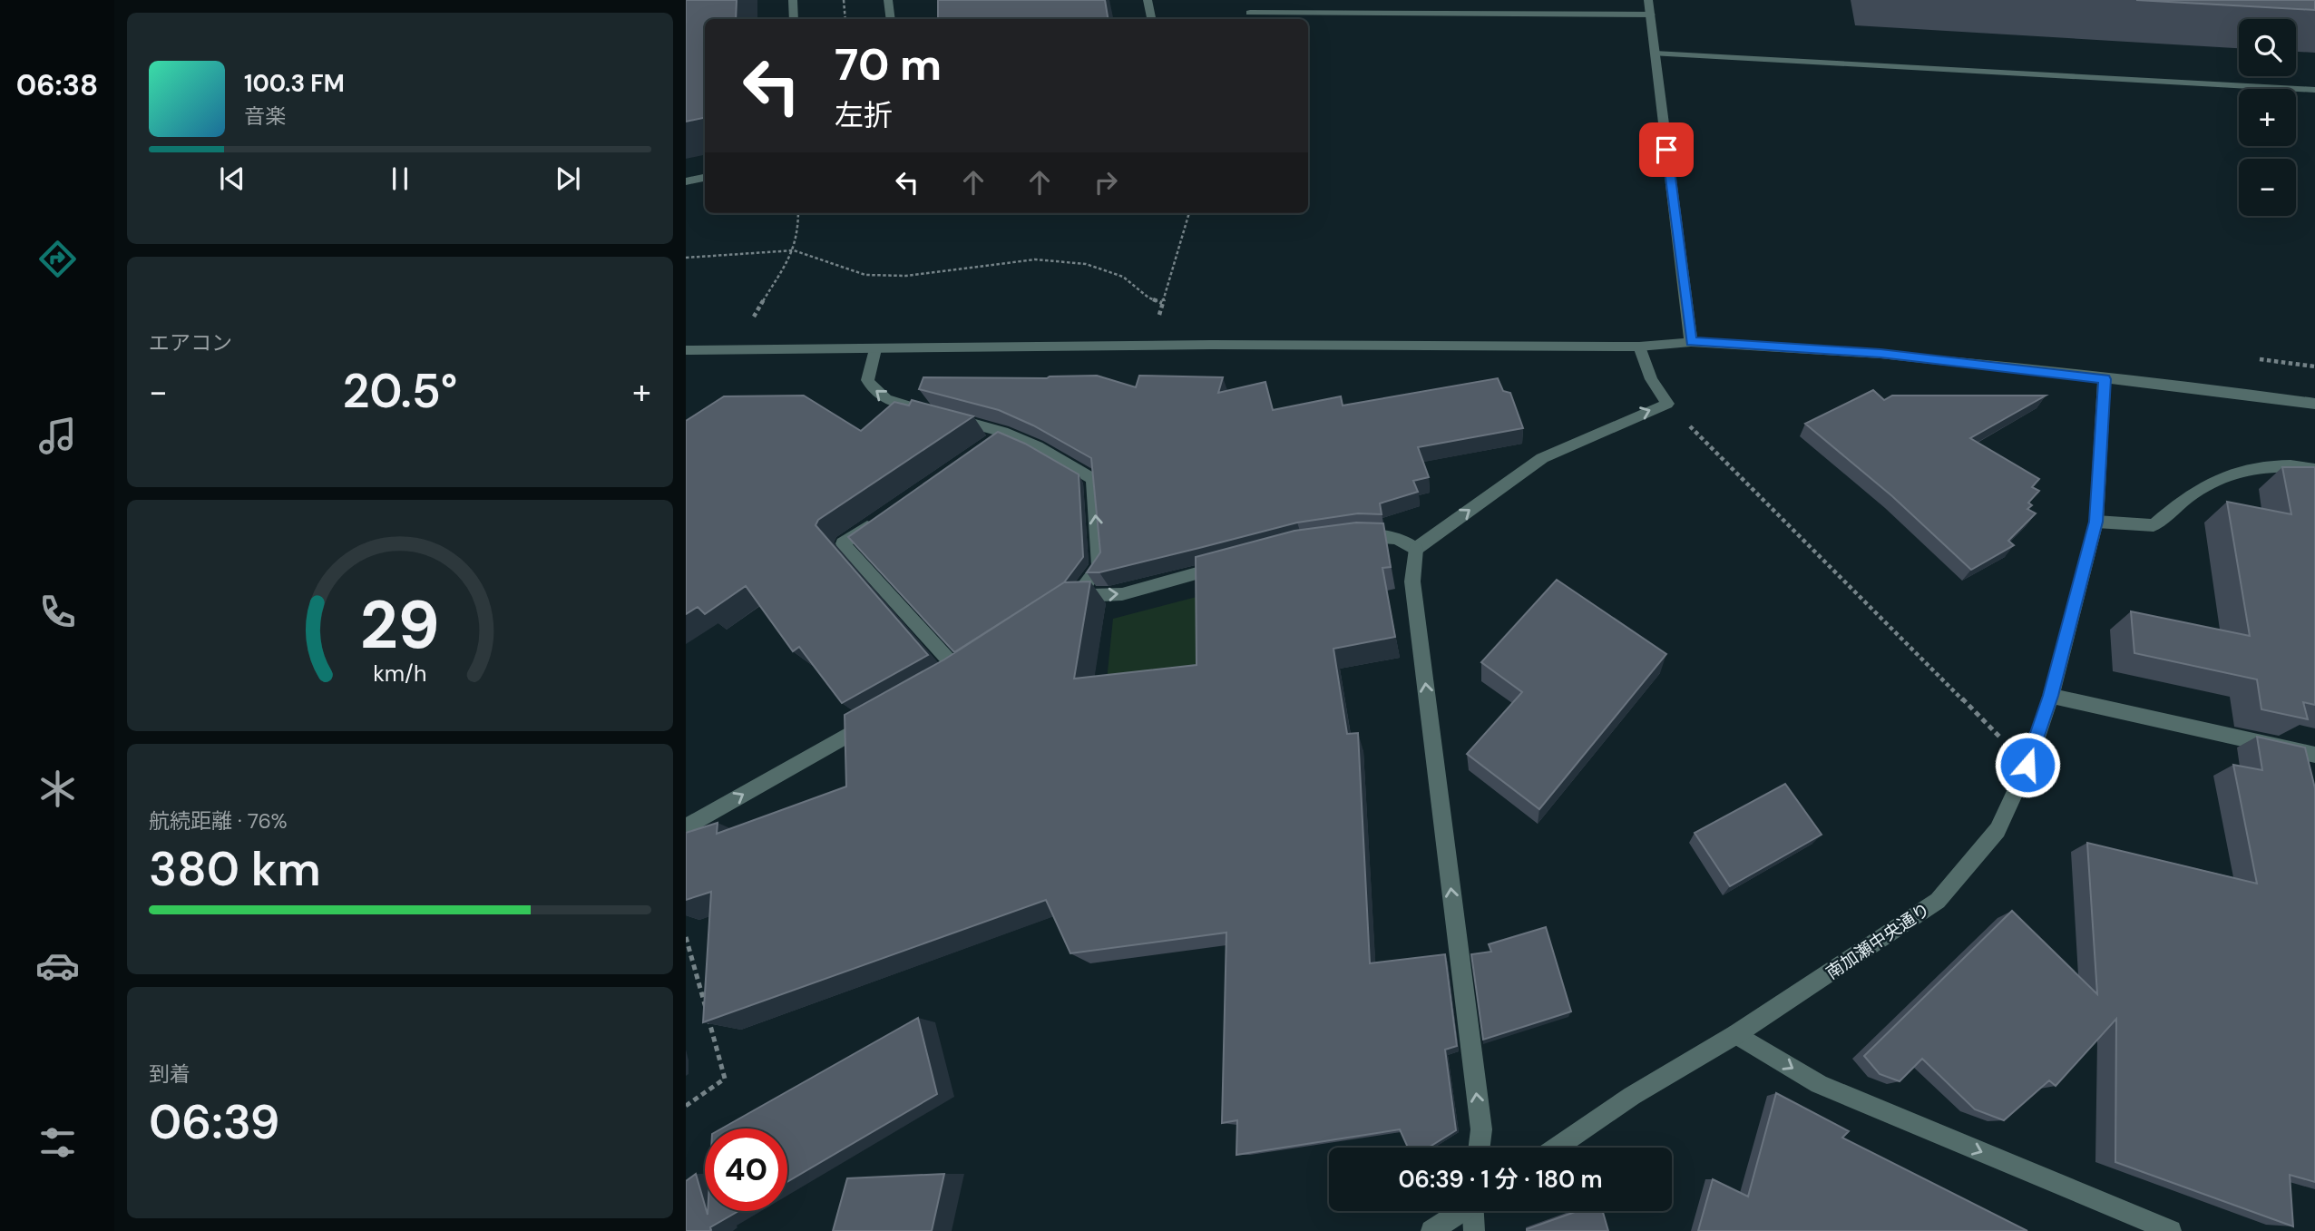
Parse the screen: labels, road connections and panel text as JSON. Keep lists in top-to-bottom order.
{
  "streets": {
    "street": ["南加瀬中央通り"]
  },
  "page": {
    "tabs": "06:38",
    "map_buttons": ["+", "−"],
    "turn": ["70 m", "左折"],
    "song": ["100.3 FM", "音楽"],
    "tile": [
      "エアコン",
      ["航続距離 · 76%", "380 km"],
      ["到着", "06:39"]
    ],
    "heat": ["−", "20.5°", "+"],
    "limit": "40",
    "trip": "06:39 · 1 分 · 180 m",
    "gauge": ["29", "km/h"]
  }
}
